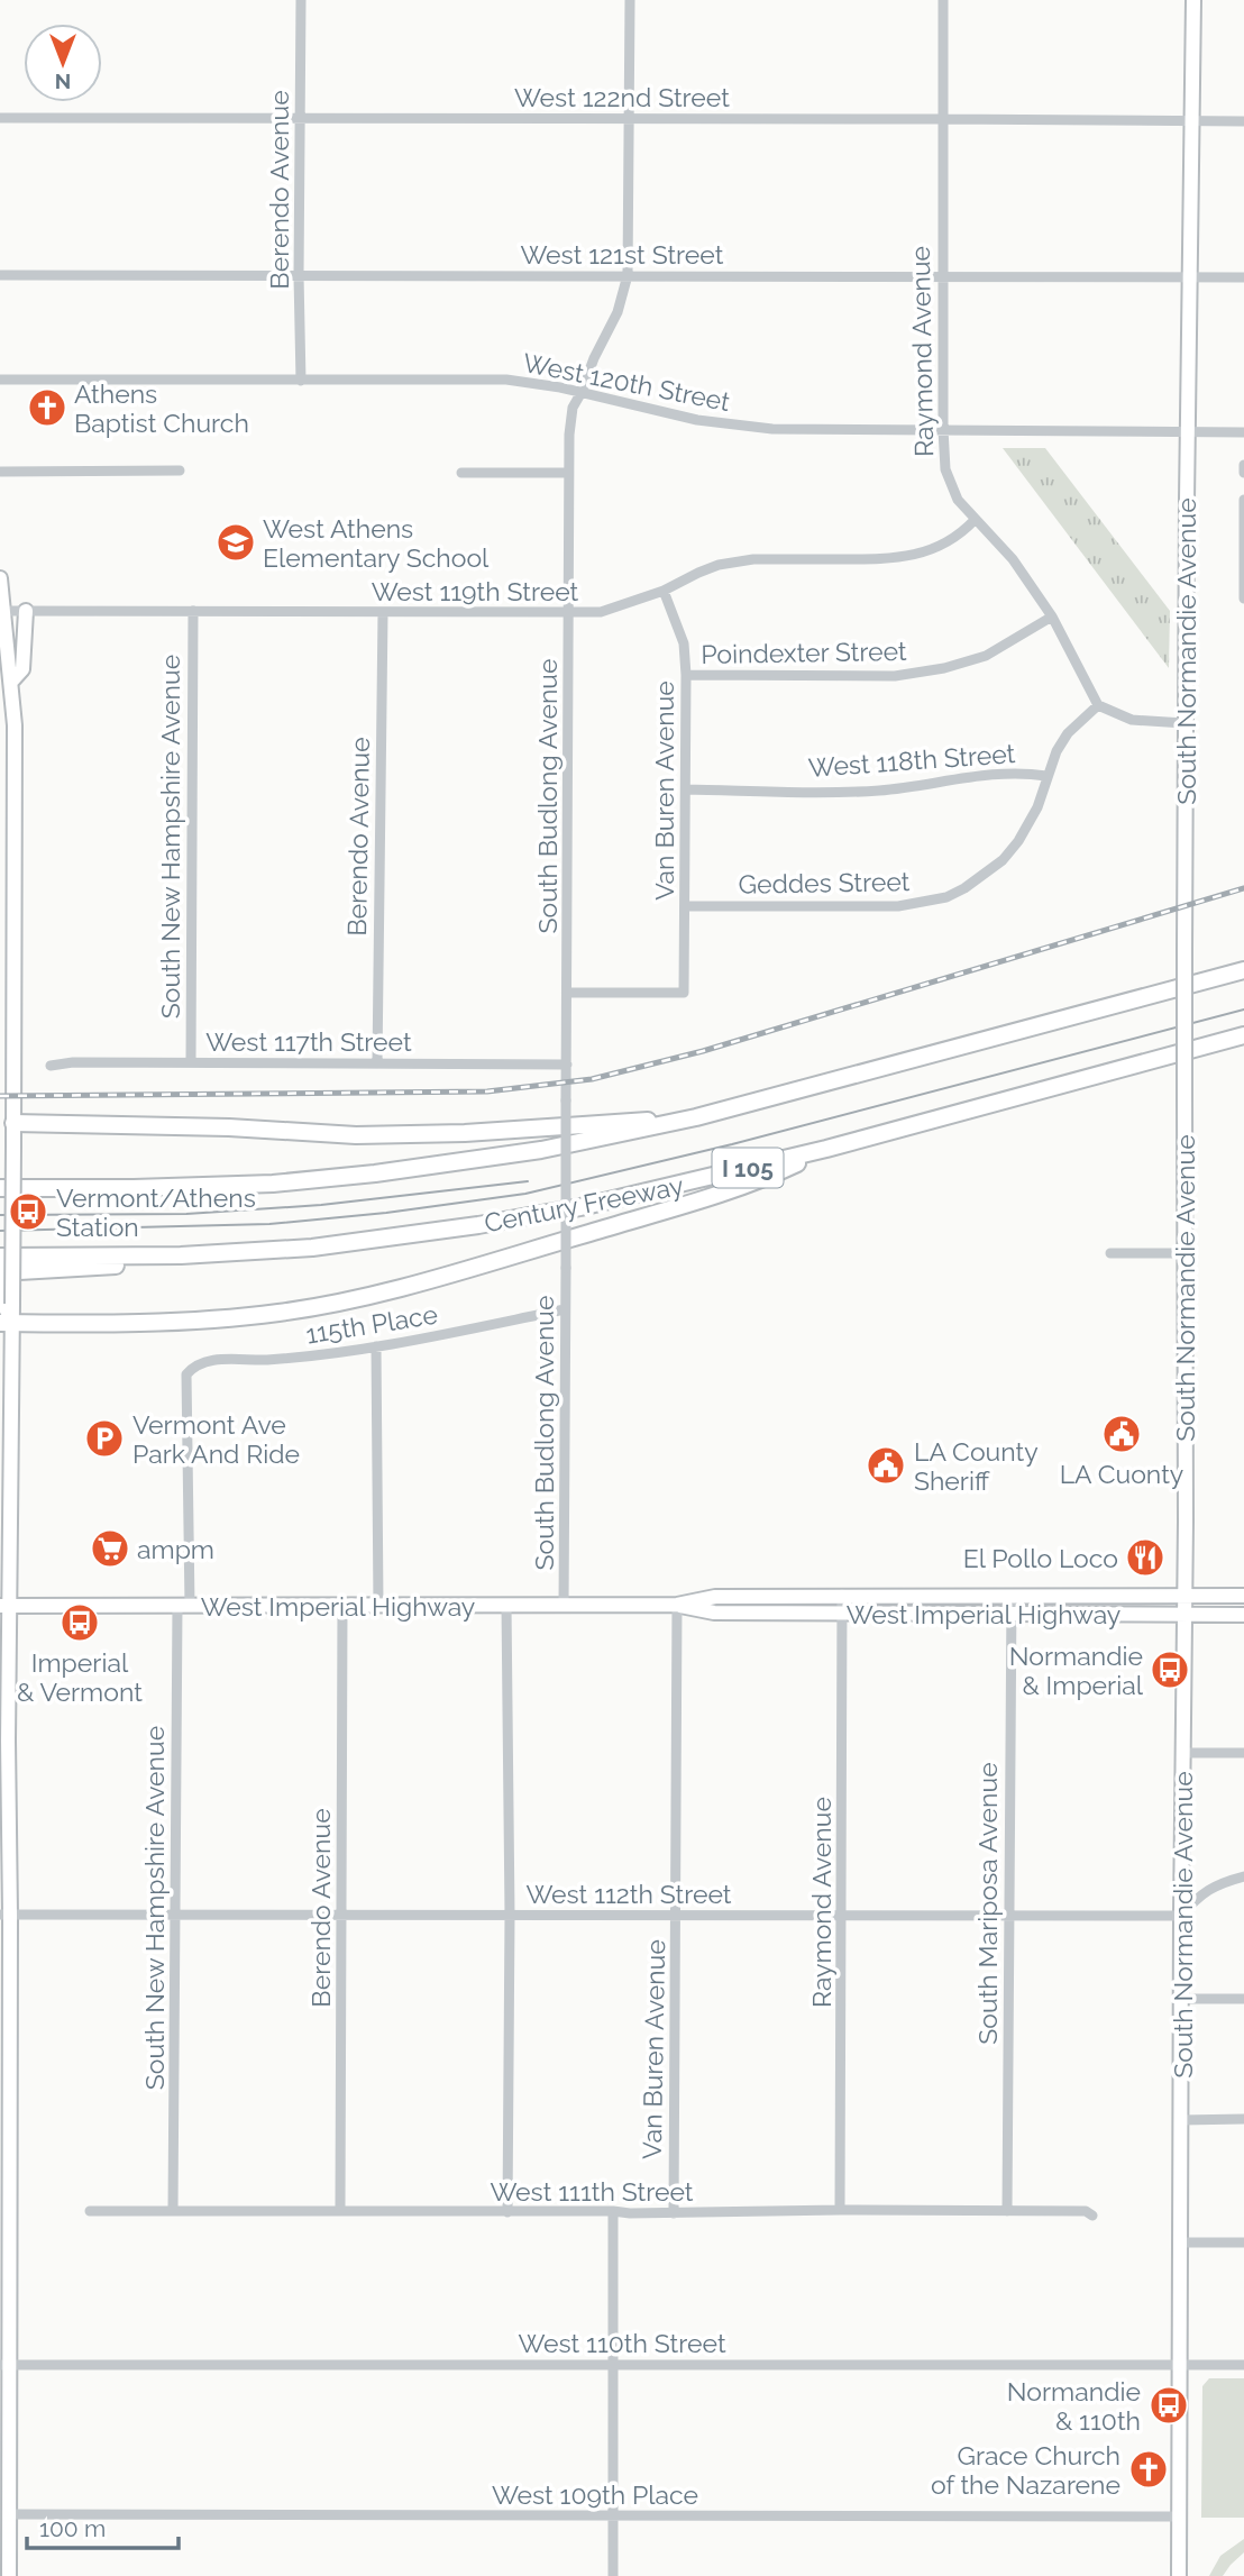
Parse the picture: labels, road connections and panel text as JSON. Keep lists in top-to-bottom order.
{
  "streets": {
    "highway": ["I 105", "Century Freeway"],
    "main road": ["South Normandie Avenue", "West Imperial Highway"],
    "street": [
      "West 122nd Street",
      "Berendo Avenue",
      "West 121st Street",
      "Raymond Avenue",
      "West 120th Street",
      "West 119th Street",
      "Poindexter Street",
      "West 118th Street",
      "Van Buren Avenue",
      "South Budlong Avenue",
      "South New Hampshire Avenue",
      "Geddes Street",
      "West 117th Street",
      "115th Place",
      "West 112th Street",
      "South Mariposa Avenue",
      "West 111th Street",
      "West 110th Street",
      "West 109th Place"
    ]
  },
  "crossings": [
    ["West 122nd Street", "Berendo Avenue"],
    ["West 122nd Street", "Raymond Avenue"],
    ["West 122nd Street", "South Normandie Avenue"],
    ["West 122nd Street", "South Budlong Avenue"],
    ["Berendo Avenue", "West 121st Street"],
    ["Berendo Avenue", "West 120th Street"],
    ["Berendo Avenue", "West 119th Street"],
    ["Berendo Avenue", "West 117th Street"],
    ["Berendo Avenue", "West Imperial Highway"],
    ["Berendo Avenue", "West 112th Street"],
    ["Berendo Avenue", "West 111th Street"],
    ["West 121st Street", "Raymond Avenue"],
    ["West 121st Street", "South Normandie Avenue"],
    ["West 121st Street", "South Budlong Avenue"],
    ["Raymond Avenue", "West 120th Street"],
    ["Raymond Avenue", "West 119th Street"],
    ["Raymond Avenue", "Poindexter Street"],
    ["Raymond Avenue", "Geddes Street"],
    ["Raymond Avenue", "West Imperial Highway"],
    ["Raymond Avenue", "West 112th Street"],
    ["Raymond Avenue", "West 111th Street"],
    ["West 120th Street", "South Normandie Avenue"],
    ["West 120th Street", "South Budlong Avenue"],
    ["West 119th Street", "Van Buren Avenue"],
    ["West 119th Street", "South Budlong Avenue"],
    ["West 119th Street", "South New Hampshire Avenue"],
    ["South Normandie Avenue", "West Imperial Highway"],
    ["South Normandie Avenue", "West 112th Street"],
    ["South Normandie Avenue", "West 110th Street"],
    ["South Normandie Avenue", "West 109th Place"],
    ["Poindexter Street", "Van Buren Avenue"],
    ["West 118th Street", "Van Buren Avenue"],
    ["West 118th Street", "Geddes Street"],
    ["Van Buren Avenue", "South Budlong Avenue"],
    ["Van Buren Avenue", "Geddes Street"],
    ["Van Buren Avenue", "West Imperial Highway"],
    ["Van Buren Avenue", "West 112th Street"],
    ["Van Buren Avenue", "West 111th Street"],
    ["South Budlong Avenue", "West 117th Street"],
    ["South Budlong Avenue", "115th Place"],
    ["South Budlong Avenue", "West Imperial Highway"],
    ["South New Hampshire Avenue", "West 117th Street"],
    ["South New Hampshire Avenue", "115th Place"],
    ["South New Hampshire Avenue", "West Imperial Highway"],
    ["South New Hampshire Avenue", "West 112th Street"],
    ["South New Hampshire Avenue", "West 111th Street"],
    ["West Imperial Highway", "South Mariposa Avenue"],
    ["West 112th Street", "South Mariposa Avenue"],
    ["South Mariposa Avenue", "West 111th Street"]
  ],
  "places": {
    "church": ["Athens Baptist Church", "Grace Church of the Nazarene"],
    "school or university": ["West Athens Elementary School"],
    "bus stop": [
      "Vermont/Athens Station",
      "Imperial & Vermont",
      "Normandie & Imperial",
      "Normandie & 110th"
    ],
    "public building": ["LA Cuonty", "LA County Sheriff"],
    "parking": ["Vermont Ave Park And Ride"],
    "supermarket": ["ampm"],
    "restaurant": ["El Pollo Loco"]
  },
  "scale_bar": "100 m",
  "north": "bottom"
}
